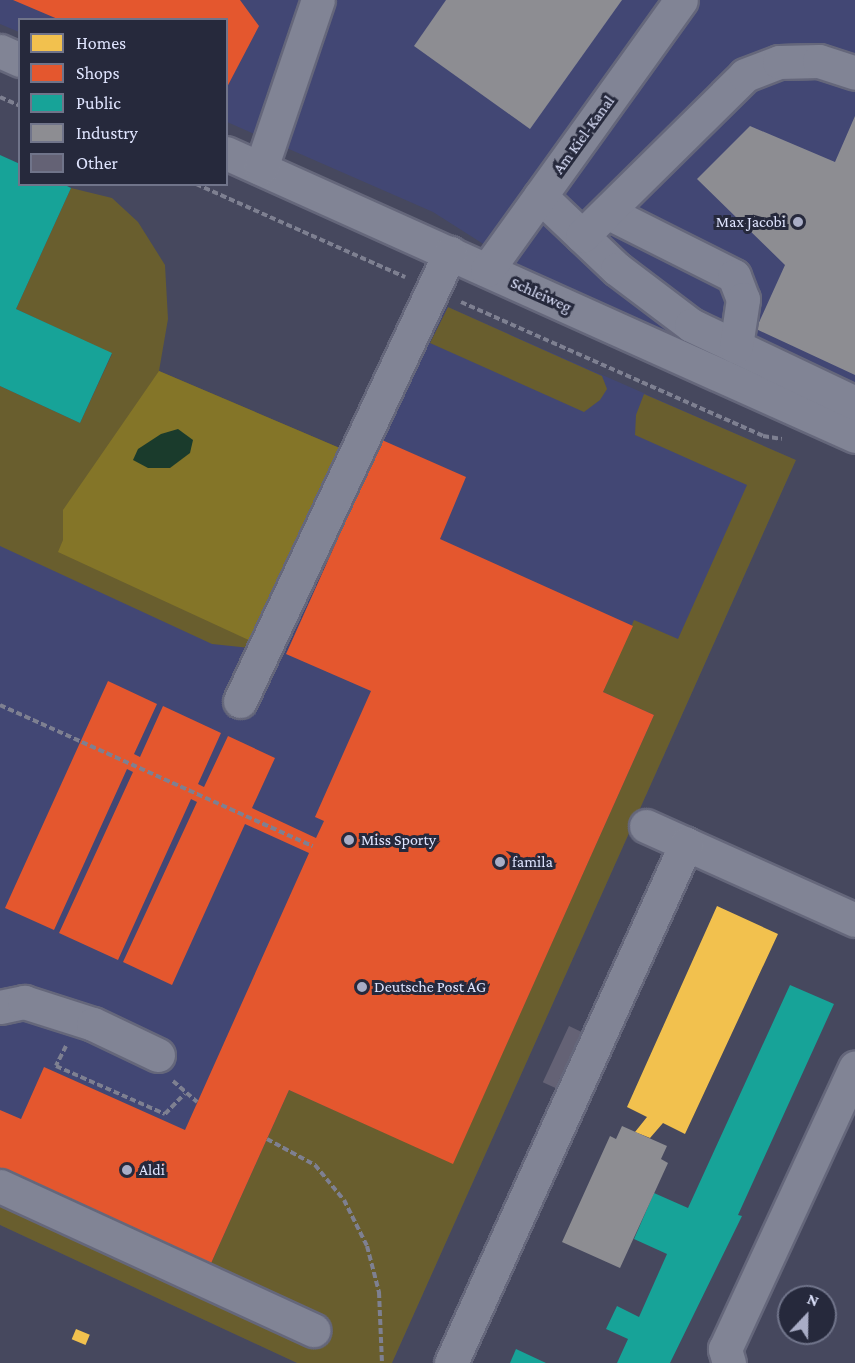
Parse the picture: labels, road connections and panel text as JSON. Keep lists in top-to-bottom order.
{
  "streets": {
    "street": ["Am Kiel-Kanal", "Schleiweg"]
  },
  "crossings": [
    ["Am Kiel-Kanal", "Schleiweg"]
  ],
  "places": [
    "Max Jacobi",
    "Miss Sporty",
    "famila",
    "Deutsche Post AG",
    "Aldi"
  ],
  "legend": [
    "Homes",
    "Shops",
    "Public",
    "Industry",
    "Other"
  ],
  "north": "top"
}
